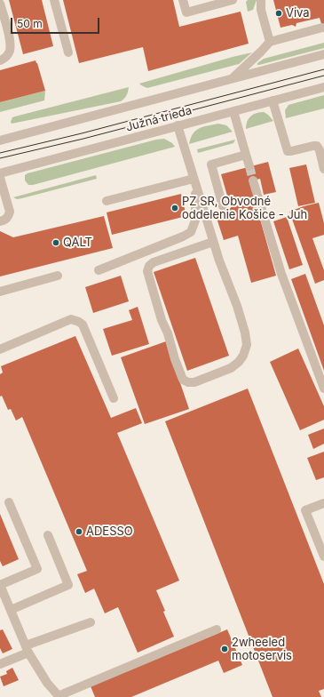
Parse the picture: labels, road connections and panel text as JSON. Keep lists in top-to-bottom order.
{
  "streets": {
    "street": ["Južná trieda"]
  },
  "places": [
    "Viva",
    "PZ SR, Obvodné oddelenie Košice - Juh",
    "QALT",
    "ADESSO",
    "2wheeled motoservis"
  ],
  "scale_bar": "50 m"
}
